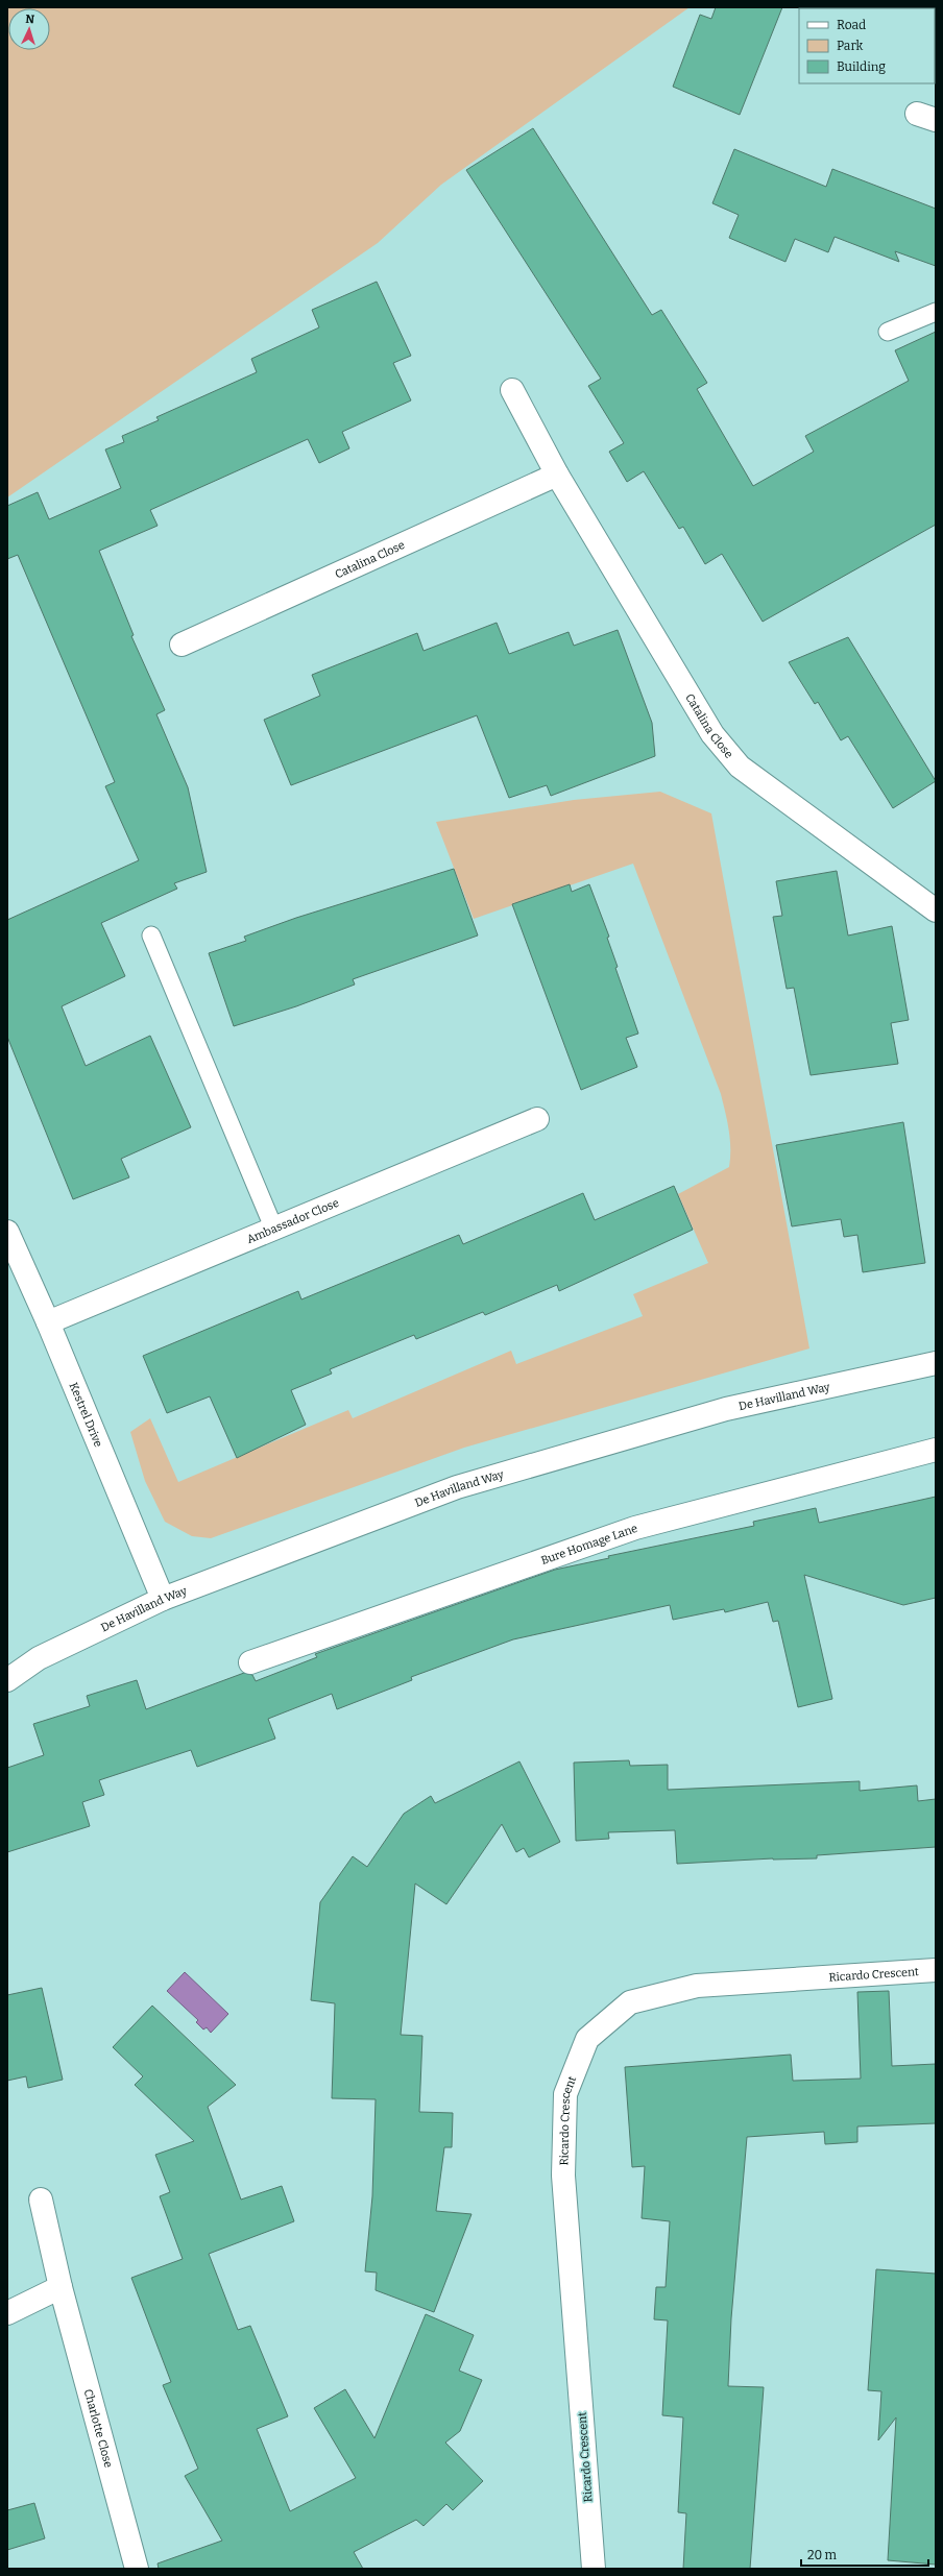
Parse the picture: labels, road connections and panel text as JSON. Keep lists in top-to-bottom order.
{
  "streets": {
    "street": [
      "Catalina Close",
      "Ambassador Close",
      "De Havilland Way",
      "Kestrel Drive",
      "Bure Homage Lane",
      "Ricardo Crescent",
      "Charlotte Close"
    ]
  },
  "crossings": [
    ["Ambassador Close", "Kestrel Drive"],
    ["De Havilland Way", "Kestrel Drive"]
  ],
  "legend": ["Road", "Park", "Building"],
  "scale_bar": "20 m",
  "north": "top"
}
